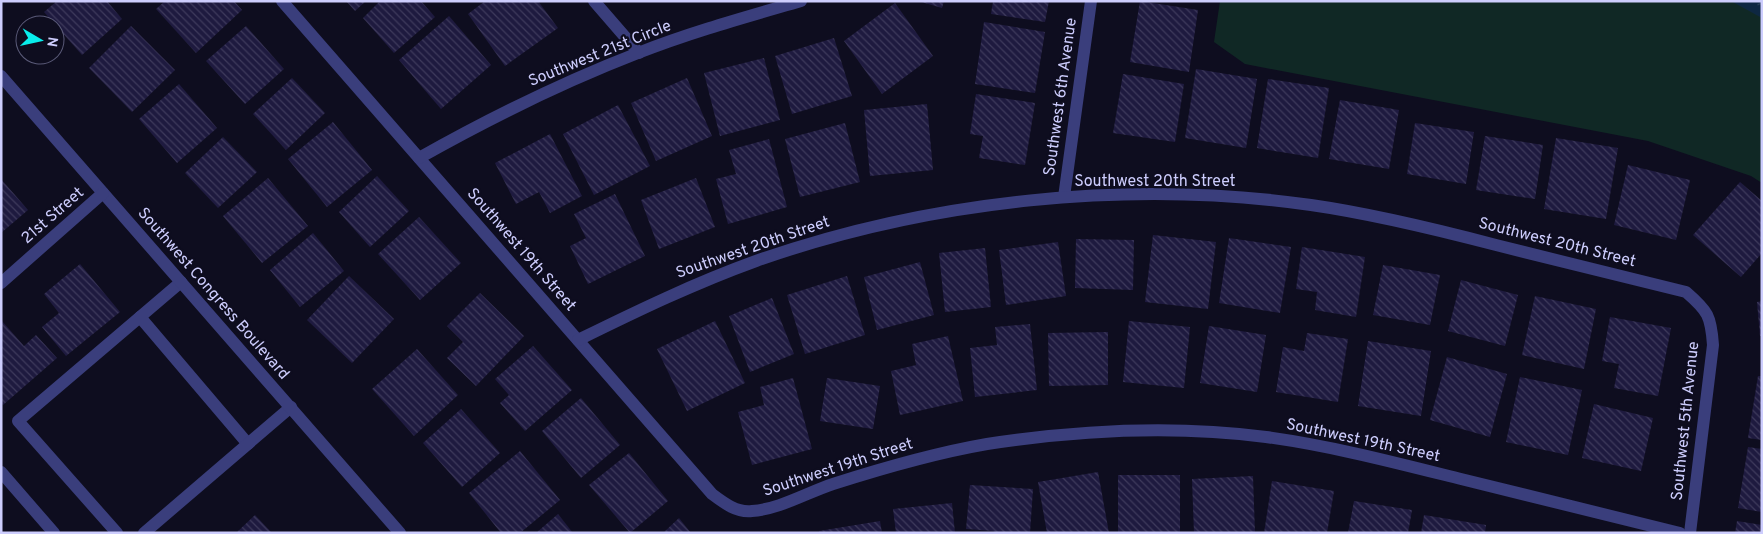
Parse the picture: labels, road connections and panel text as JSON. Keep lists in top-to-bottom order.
{
  "streets": {
    "street": [
      "Southwest 21st Circle",
      "Southwest 6th Avenue",
      "Southwest 20th Street",
      "21st Street",
      "Southwest 19th Street",
      "Southwest Congress Boulevard",
      "Southwest 5th Avenue"
    ]
  },
  "crossings": [
    ["Southwest 21st Circle", "Southwest 19th Street"],
    ["Southwest 6th Avenue", "Southwest 20th Street"],
    ["Southwest 20th Street", "Southwest 19th Street"],
    ["Southwest 20th Street", "Southwest 5th Avenue"],
    ["21st Street", "Southwest Congress Boulevard"]
  ],
  "north": "right"
}
